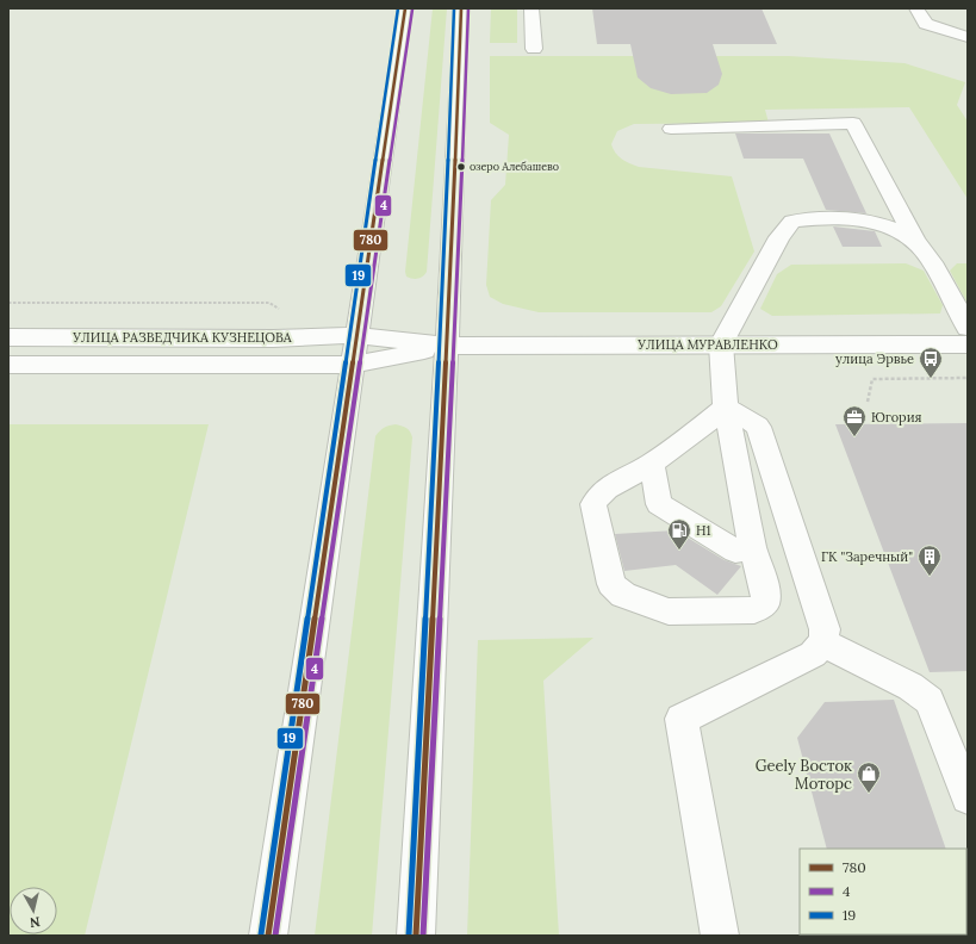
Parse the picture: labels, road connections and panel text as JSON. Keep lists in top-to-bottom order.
{
  "streets": {
    "main road": ["УЛИЦА РАЗВЕДЧИКА КУЗНЕЦОВА", "УЛИЦА МУРАВЛЕНКО"]
  },
  "crossings": [
    ["УЛИЦА РАЗВЕДЧИКА КУЗНЕЦОВА", "УЛИЦА МУРАВЛЕНКО"]
  ],
  "places": {
    "other": ["озеро Алебашево"],
    "bus stop": ["улица Эрвье"],
    "office": ["Югория"],
    "fuel station": ["Н1"],
    "building": ["ГК \"Заречный\""],
    "shop": ["Geely Восток Моторс"]
  },
  "lines": ["transit line 780", "transit line 4", "transit line 19"],
  "legend": ["780", "4", "19"],
  "north": "bottom"
}
